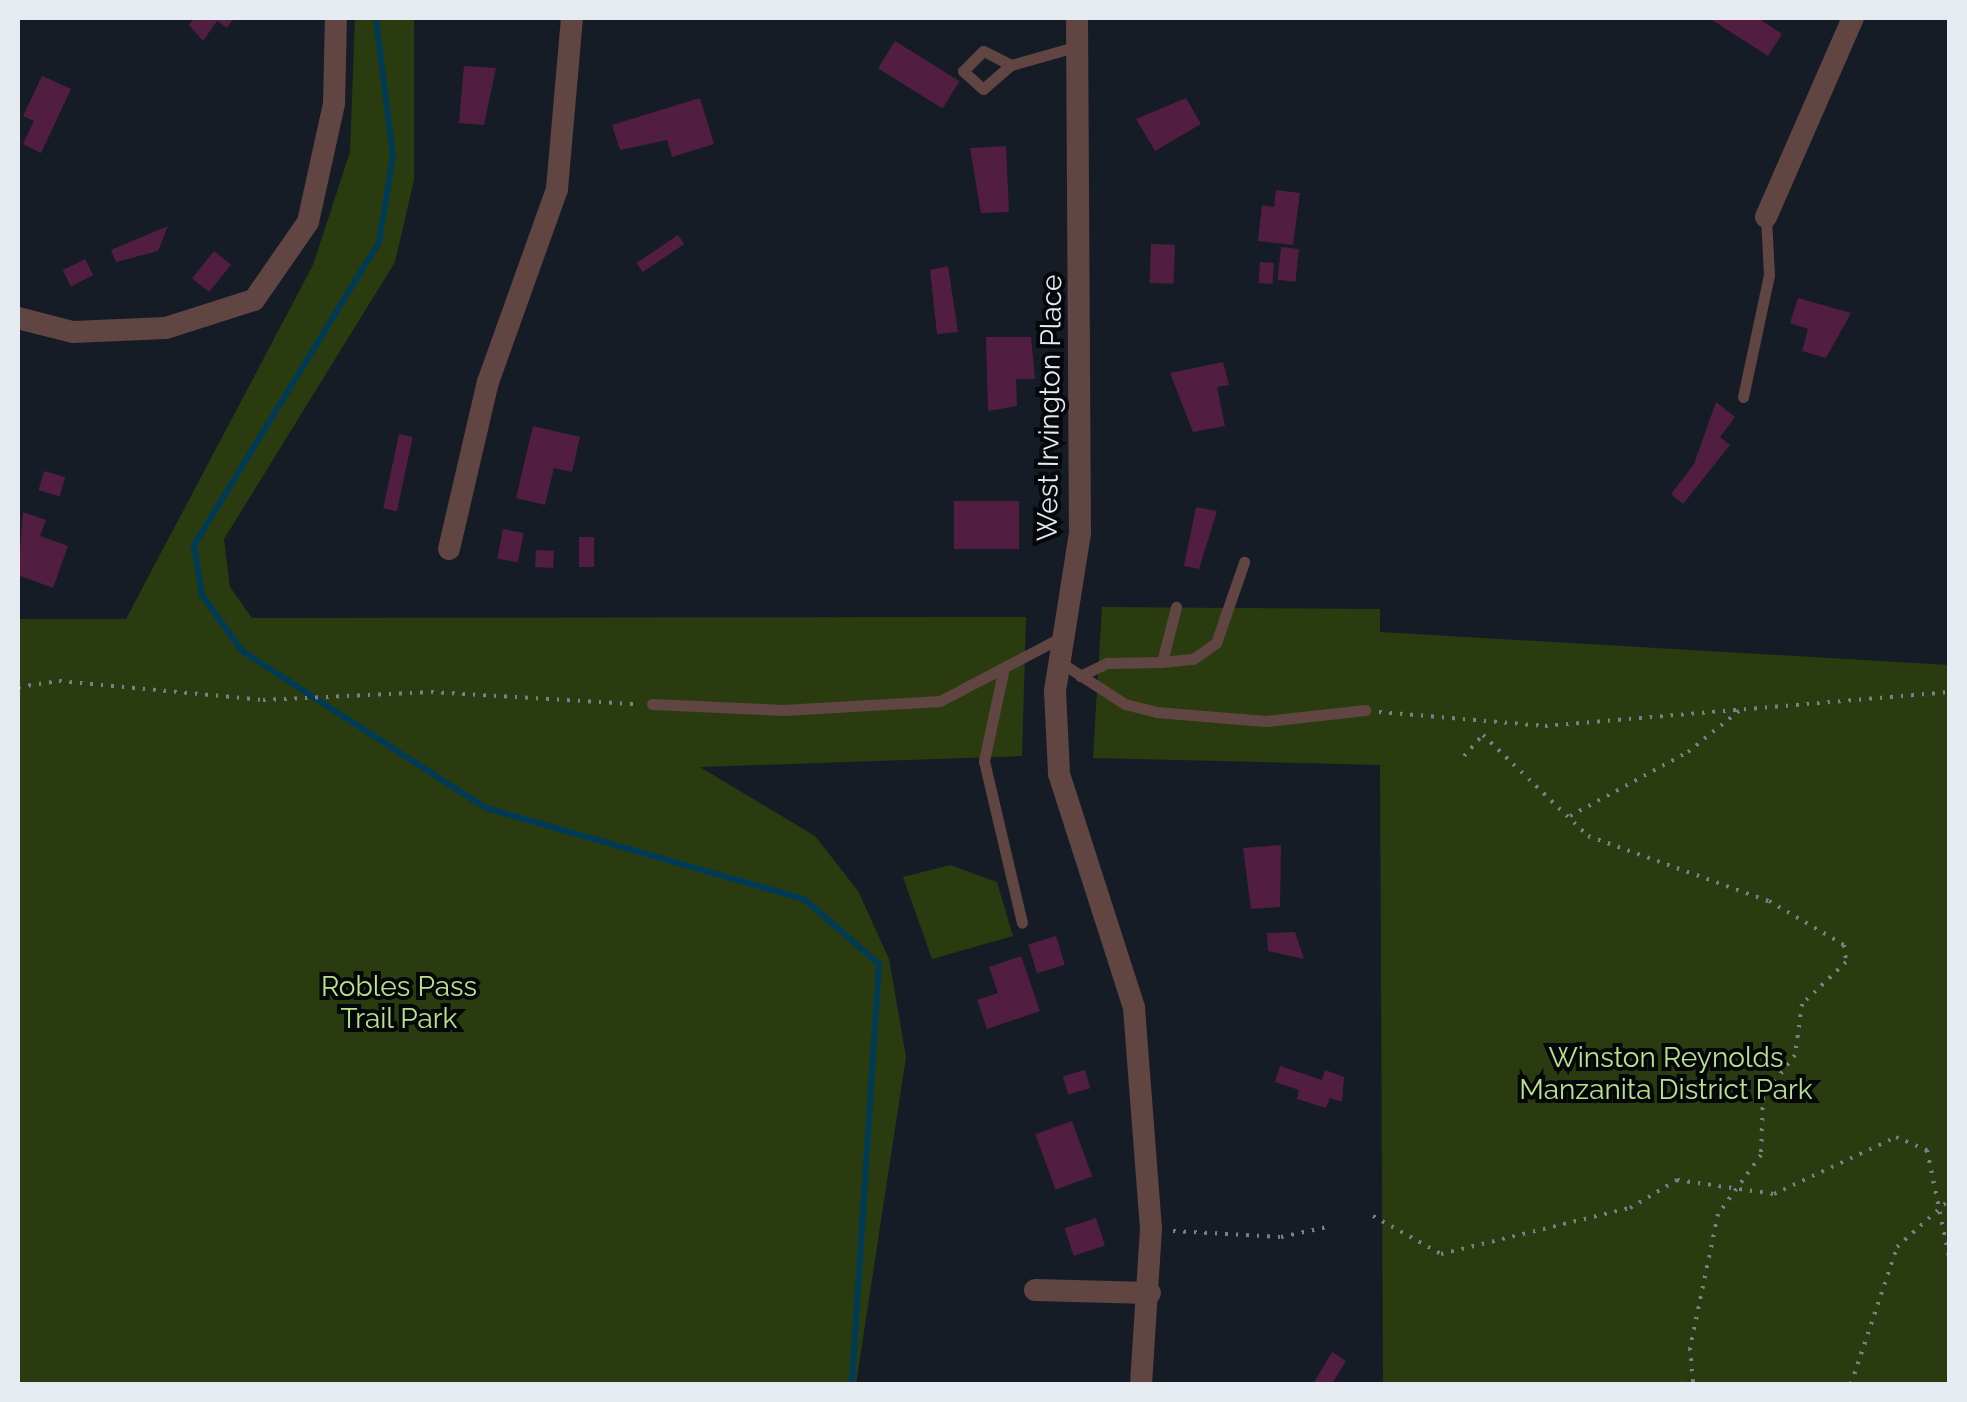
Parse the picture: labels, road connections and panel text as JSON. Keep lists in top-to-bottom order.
{
  "streets": {
    "street": ["West Irvington Place"]
  },
  "parks": ["Robles Pass Trail Park", "Winston Reynolds Manzanita District Park"]
}
